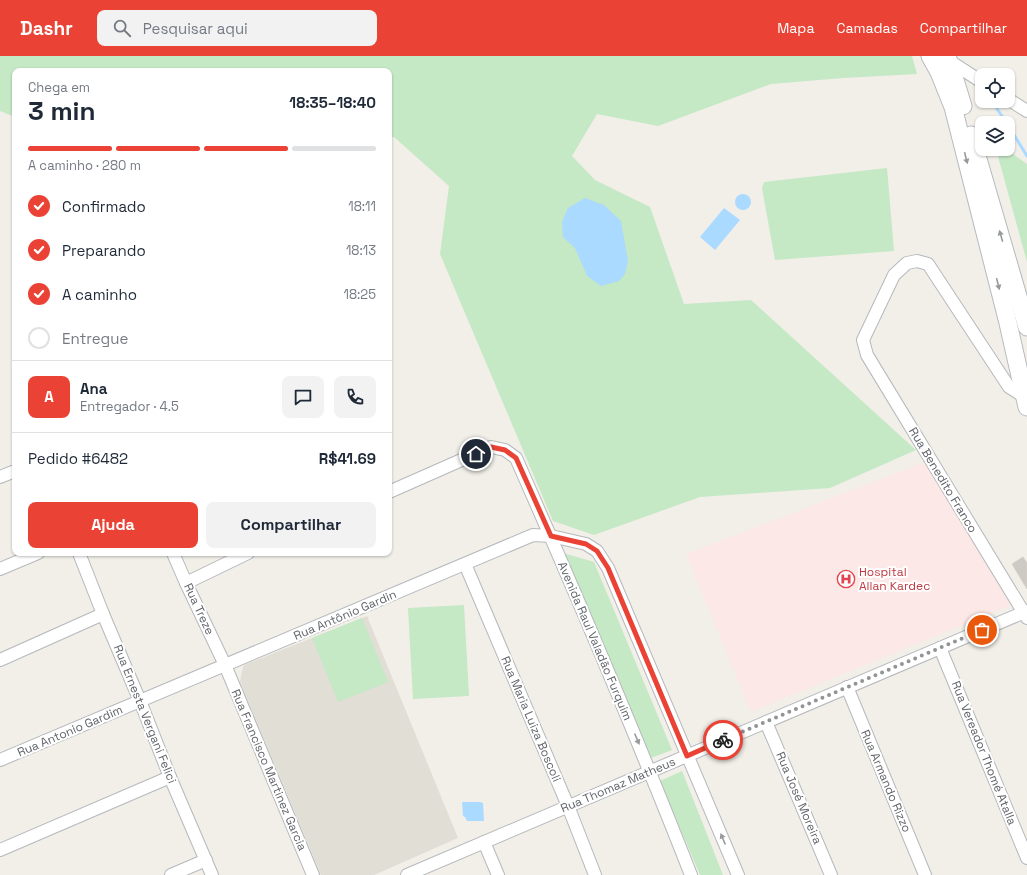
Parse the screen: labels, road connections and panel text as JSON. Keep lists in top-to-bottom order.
{
  "streets": {
    "street": [
      "Rua Benedito Franco",
      "Rua Treze",
      "Rua Antônio Gardin",
      "Avenida Raul Valadão Furquim",
      "Rua Ernesta Vergani Felici",
      "Rua Maria Luiza Boscoli",
      "Rua Antonio Gardim",
      "Rua Vereador Thomé Atalla",
      "Rua Francisco Martinez Garcia",
      "Rua Armando Rizzo",
      "Rua Thomaz Matheus",
      "Rua José Moreira"
    ]
  },
  "crossings": [
    ["Rua Benedito Franco", "Rua Thomaz Matheus"],
    ["Rua Treze", "Rua Antônio Gardin"],
    ["Rua Treze", "Rua Francisco Martinez Garcia"],
    ["Rua Antônio Gardin", "Avenida Raul Valadão Furquim"],
    ["Rua Antônio Gardin", "Rua Ernesta Vergani Felici"],
    ["Rua Antônio Gardin", "Rua Maria Luiza Boscoli"],
    ["Rua Antônio Gardin", "Rua Antonio Gardim"],
    ["Rua Antônio Gardin", "Rua Francisco Martinez Garcia"],
    ["Avenida Raul Valadão Furquim", "Rua Thomaz Matheus"],
    ["Rua Ernesta Vergani Felici", "Rua Antonio Gardim"],
    ["Rua Maria Luiza Boscoli", "Rua Thomaz Matheus"],
    ["Rua Vereador Thomé Atalla", "Rua Thomaz Matheus"],
    ["Rua Armando Rizzo", "Rua Thomaz Matheus"],
    ["Rua Thomaz Matheus", "Rua José Moreira"]
  ],
  "places": {
    "hospital": ["Hospital Allan Kardec"]
  },
  "page": {
    "header": "Dashr",
    "search": "Pesquisar aqui",
    "nav": ["Mapa", "Camadas", "Compartilhar"],
    "heading": ["3 min", "Chega em", "18:35–18:40"],
    "panel": [
      "Ana",
      "Entregador · 4.5",
      "Pedido #6482",
      "R$41.69"
    ],
    "bar": "A caminho · 280 m",
    "list": [
      ["Confirmado", "18:11"],
      ["Preparando", "18:13"],
      ["A caminho", "18:25"],
      "Entregue"
    ],
    "round": "A",
    "buttons": ["Ajuda", "Compartilhar"]
  }
}
